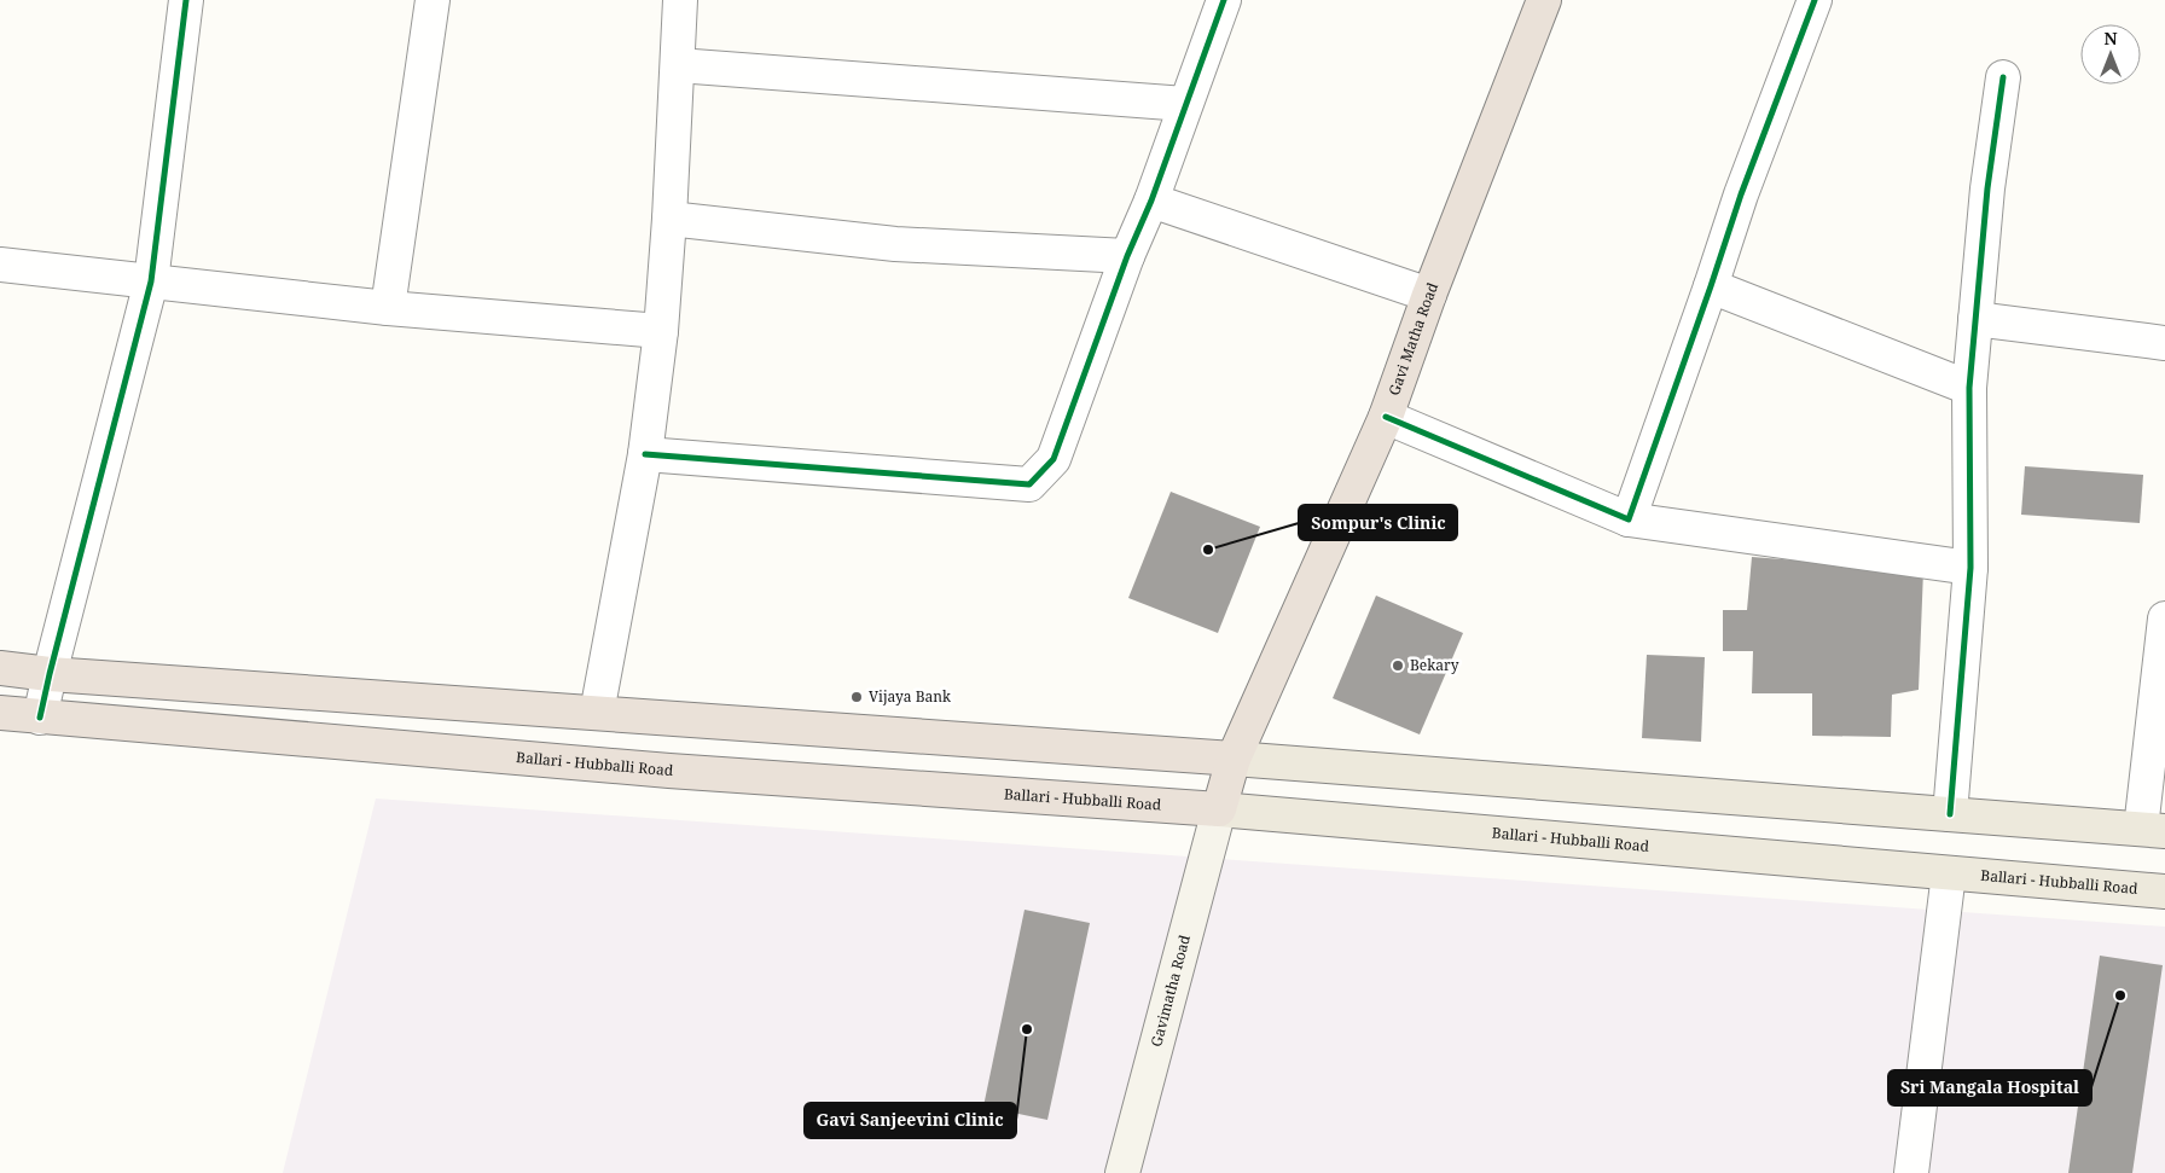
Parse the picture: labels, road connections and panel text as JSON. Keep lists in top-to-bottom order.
{
  "streets": {
    "highway": ["Gavi Matha Road", "Ballari - Hubballi Road"],
    "main road": ["Gavimatha Road"]
  },
  "crossings": [
    ["Gavi Matha Road", "Ballari - Hubballi Road"],
    ["Gavi Matha Road", "Gavimatha Road"],
    ["Ballari - Hubballi Road", "Gavimatha Road"]
  ],
  "places": [
    "Sompur's Clinic",
    "Bekary",
    "Vijaya Bank",
    "Sri Mangala Hospital",
    "Gavi Sanjeevini Clinic"
  ],
  "north": "top"
}
